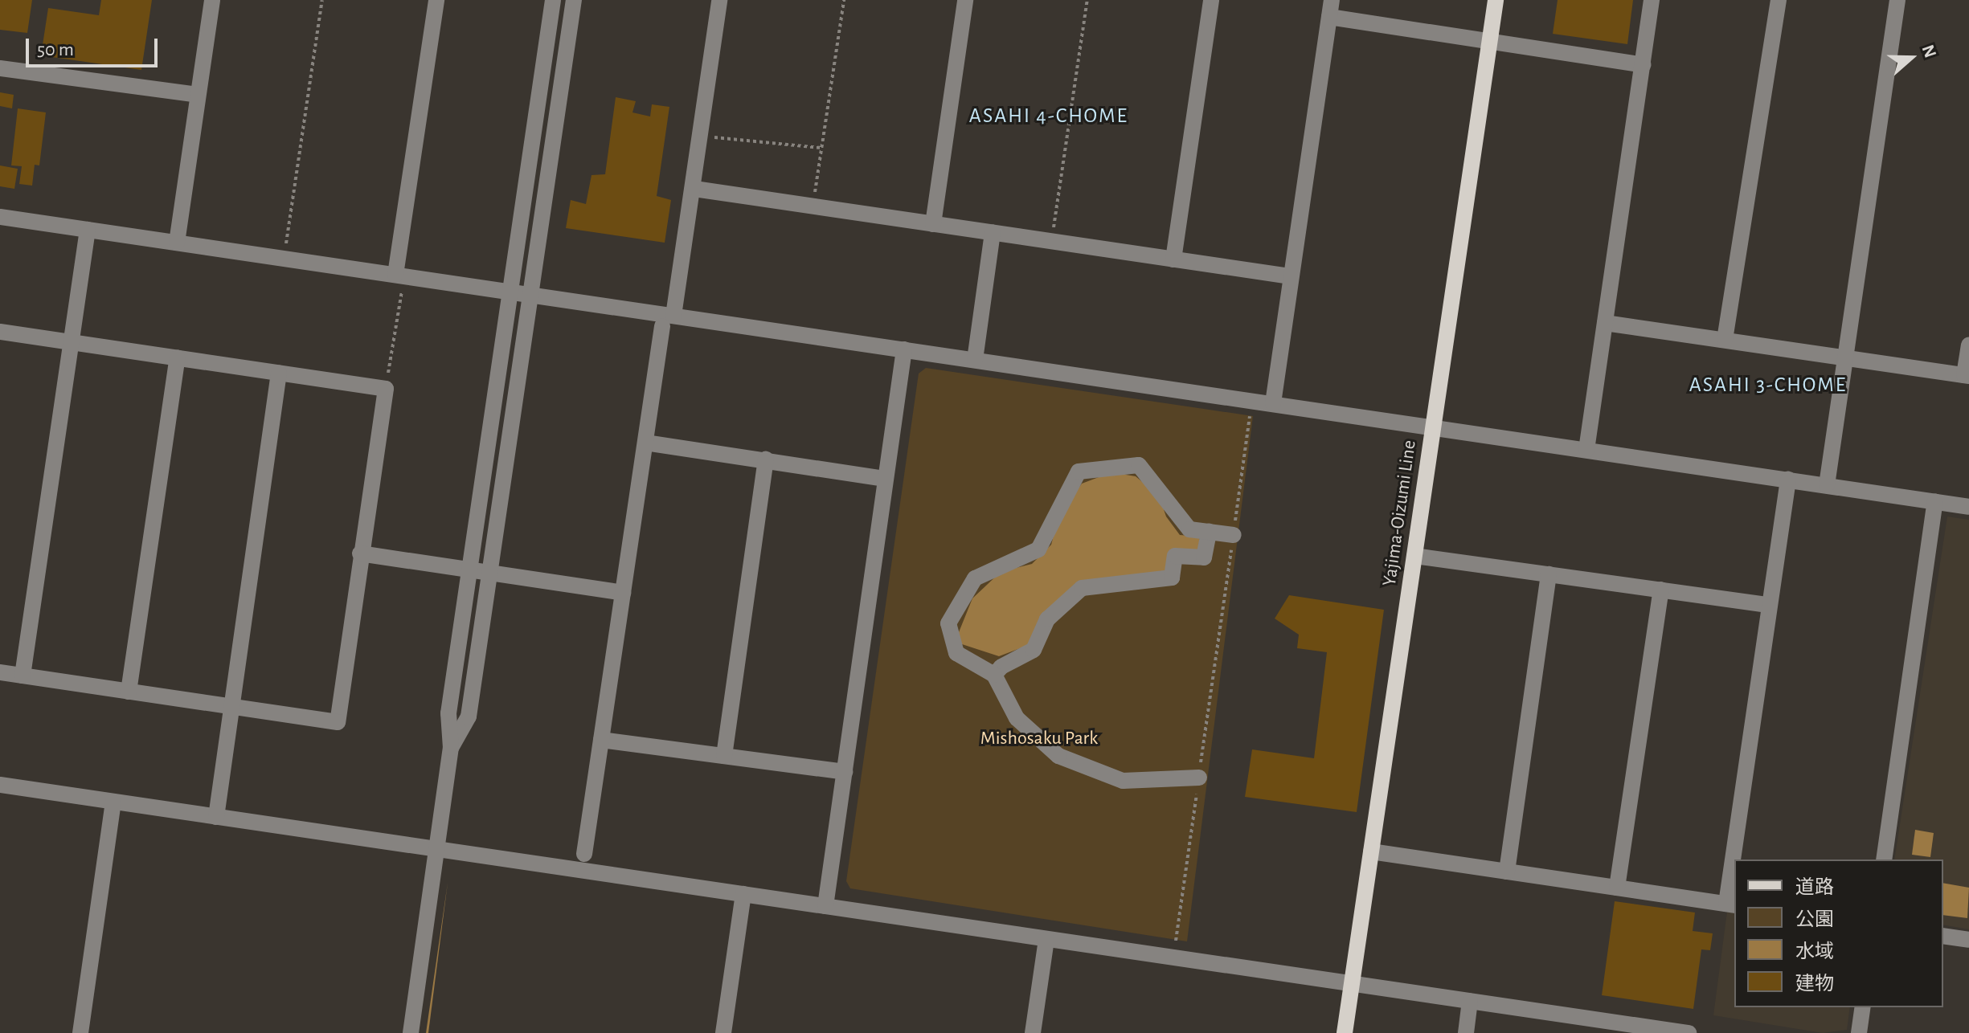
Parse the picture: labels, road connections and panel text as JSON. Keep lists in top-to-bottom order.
{
  "streets": {
    "main road": ["Yajima-Oizumi Line"]
  },
  "districts": ["ASAHI 4-CHOME", "ASAHI 3-CHOME"],
  "parks": ["Mishosaku Park"],
  "legend": [
    "道路",
    "公園",
    "水域",
    "建物"
  ],
  "scale_bar": "50 m",
  "north": "right"
}
